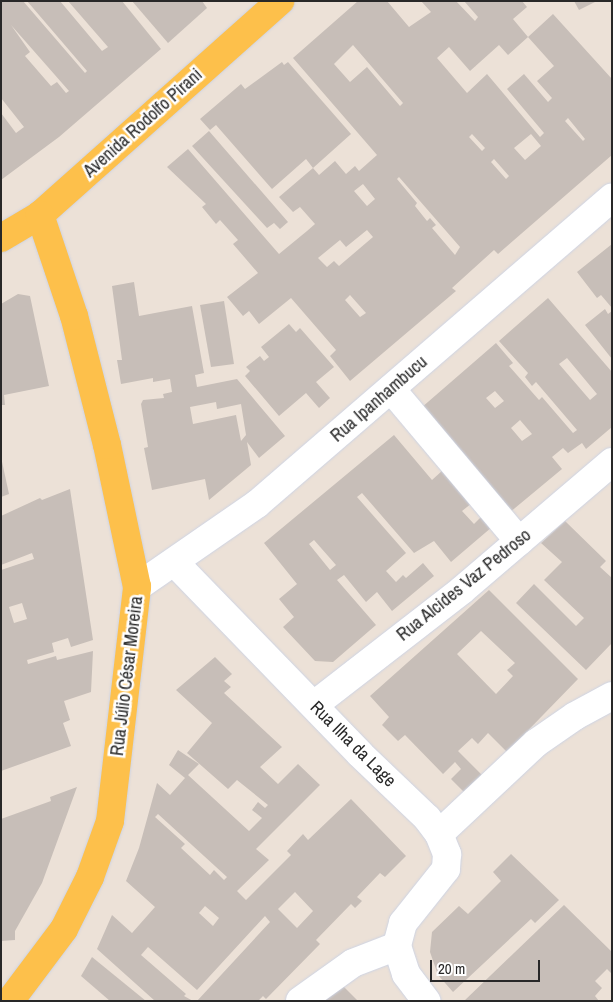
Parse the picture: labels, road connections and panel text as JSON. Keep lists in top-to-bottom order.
{
  "streets": {
    "main road": ["Avenida Rodolfo Pirani", "Rua Júlio César Moreira"],
    "street": ["Rua Ipanhambucu", "Rua Alcides Vaz Pedroso", "Rua Ilha da Lage"]
  },
  "crossings": [
    ["Avenida Rodolfo Pirani", "Rua Júlio César Moreira"],
    ["Rua Ipanhambucu", "Rua Júlio César Moreira"],
    ["Rua Ipanhambucu", "Rua Ilha da Lage"],
    ["Rua Alcides Vaz Pedroso", "Rua Ilha da Lage"]
  ],
  "scale_bar": "20 m"
}
